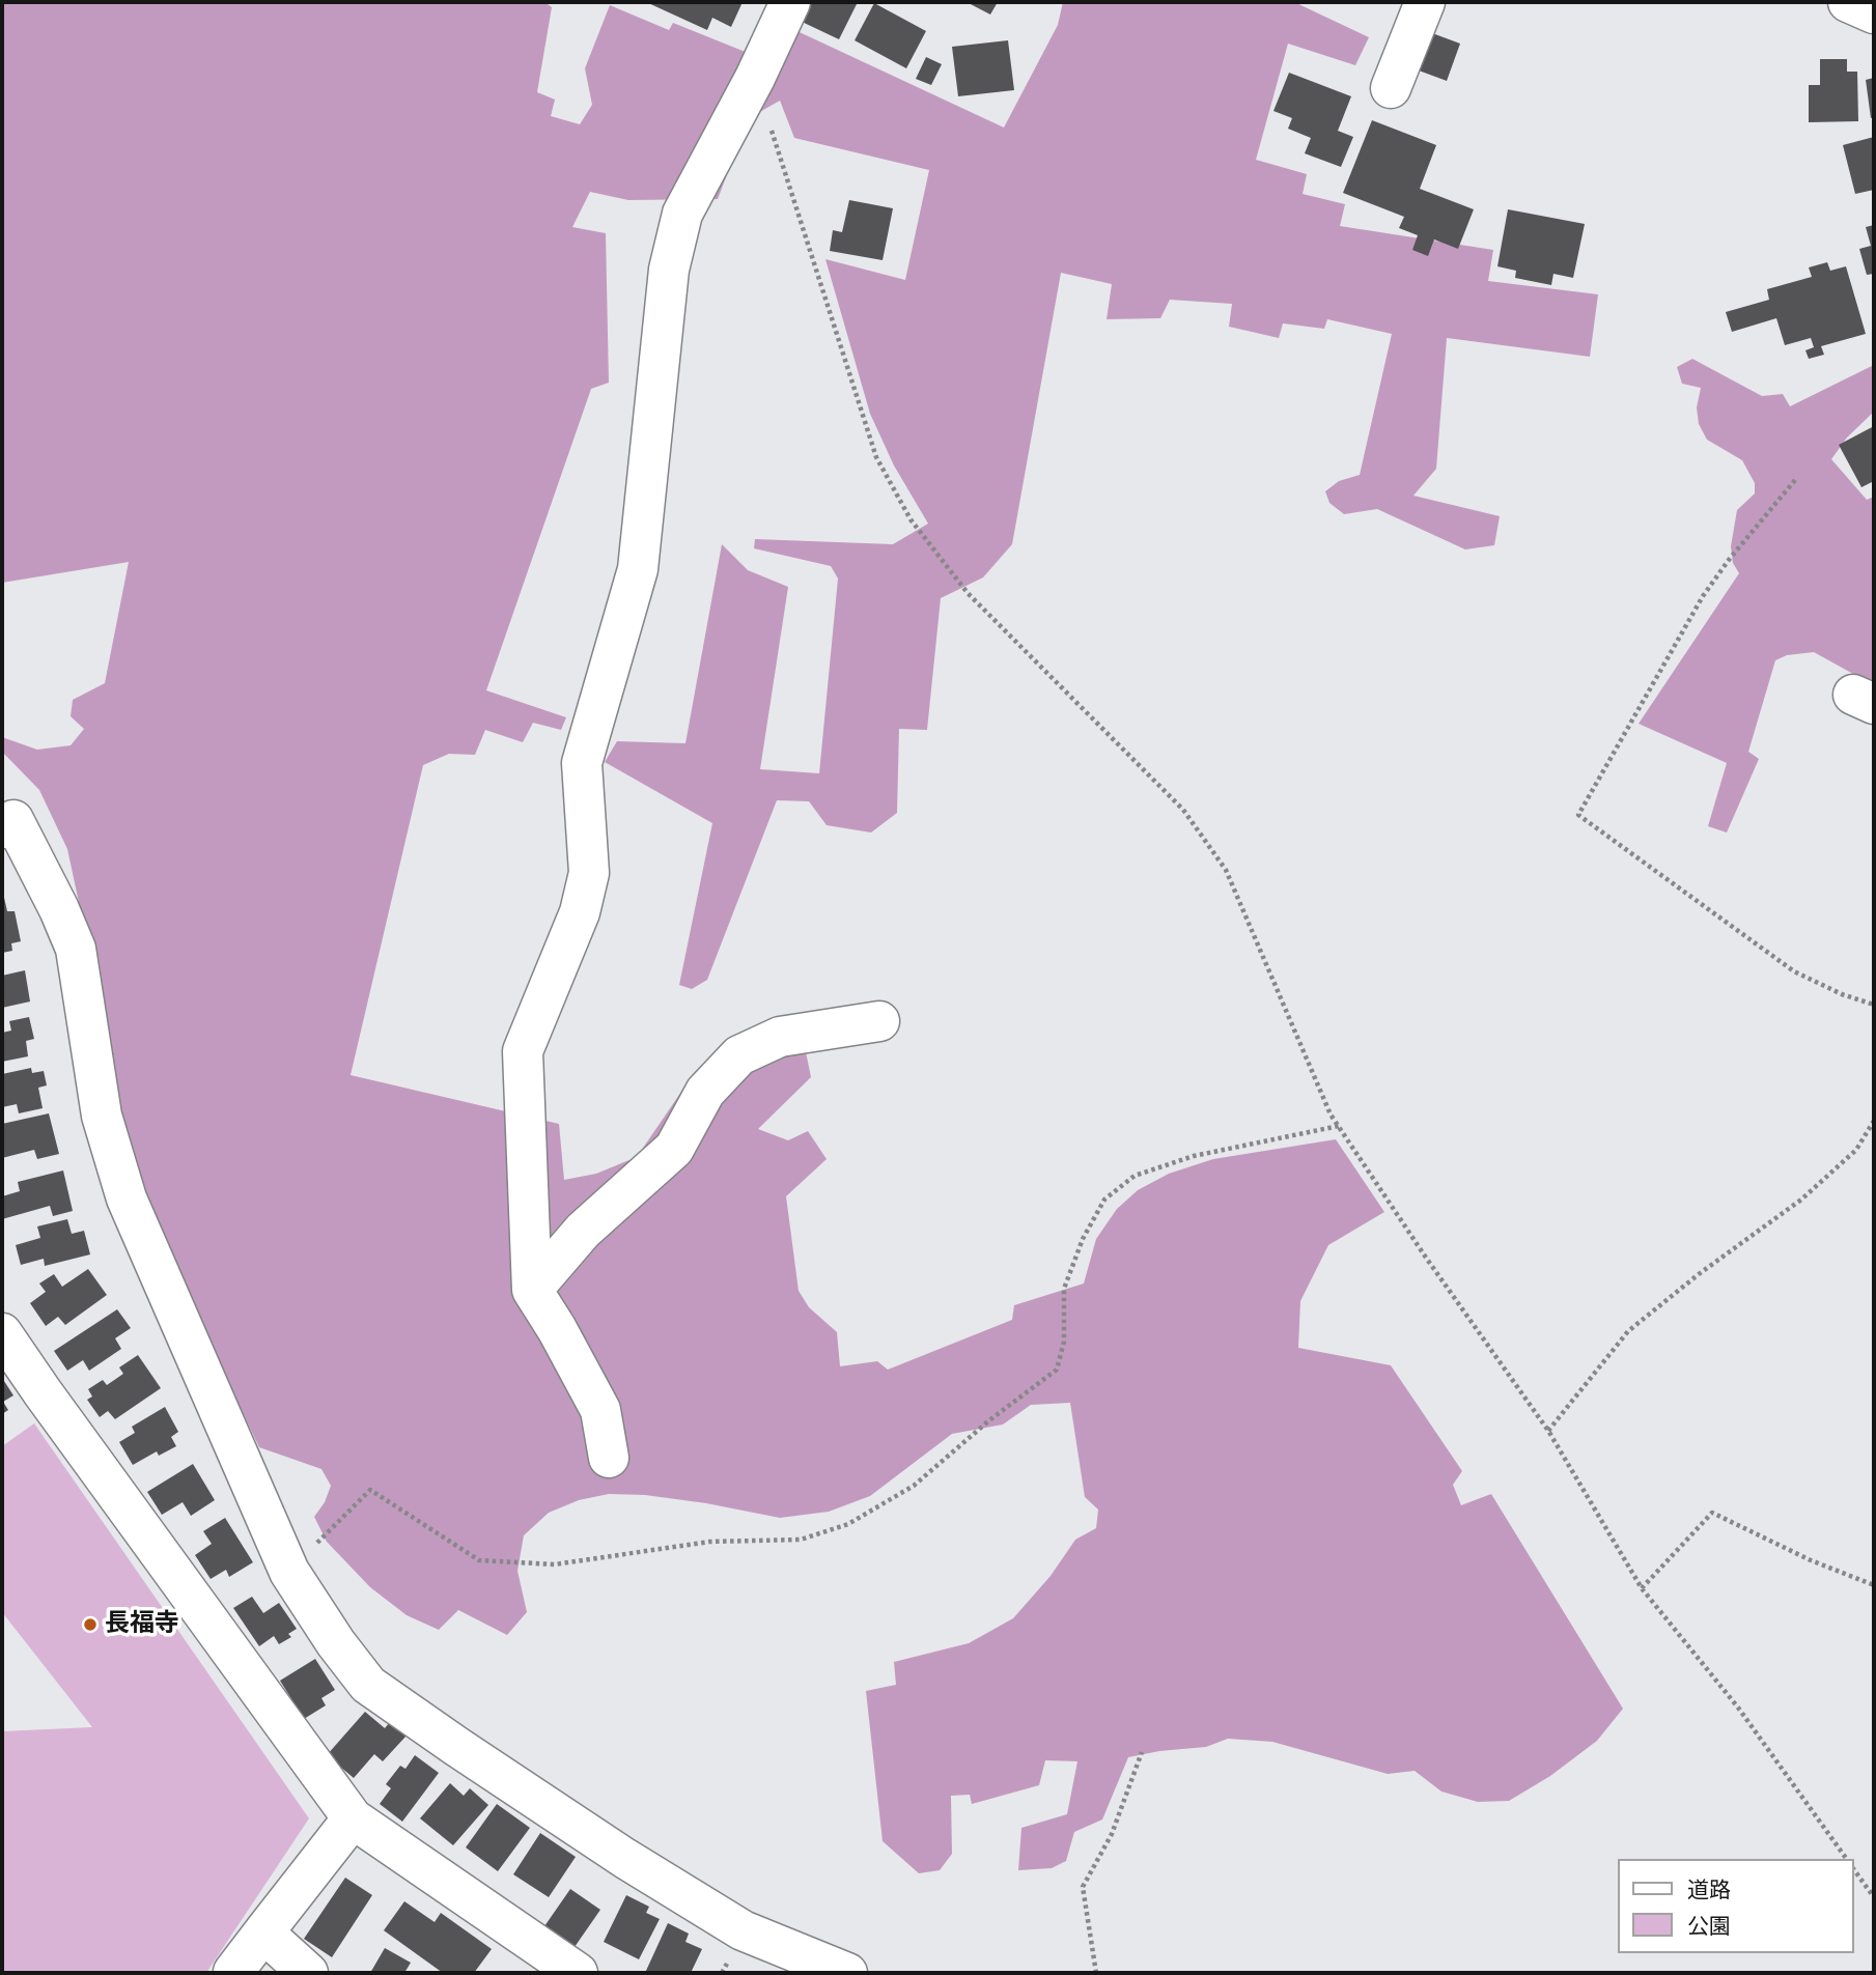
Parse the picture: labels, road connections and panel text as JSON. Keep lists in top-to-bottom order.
{
  "places": ["長福寺"],
  "legend": ["道路", "公園"]
}
